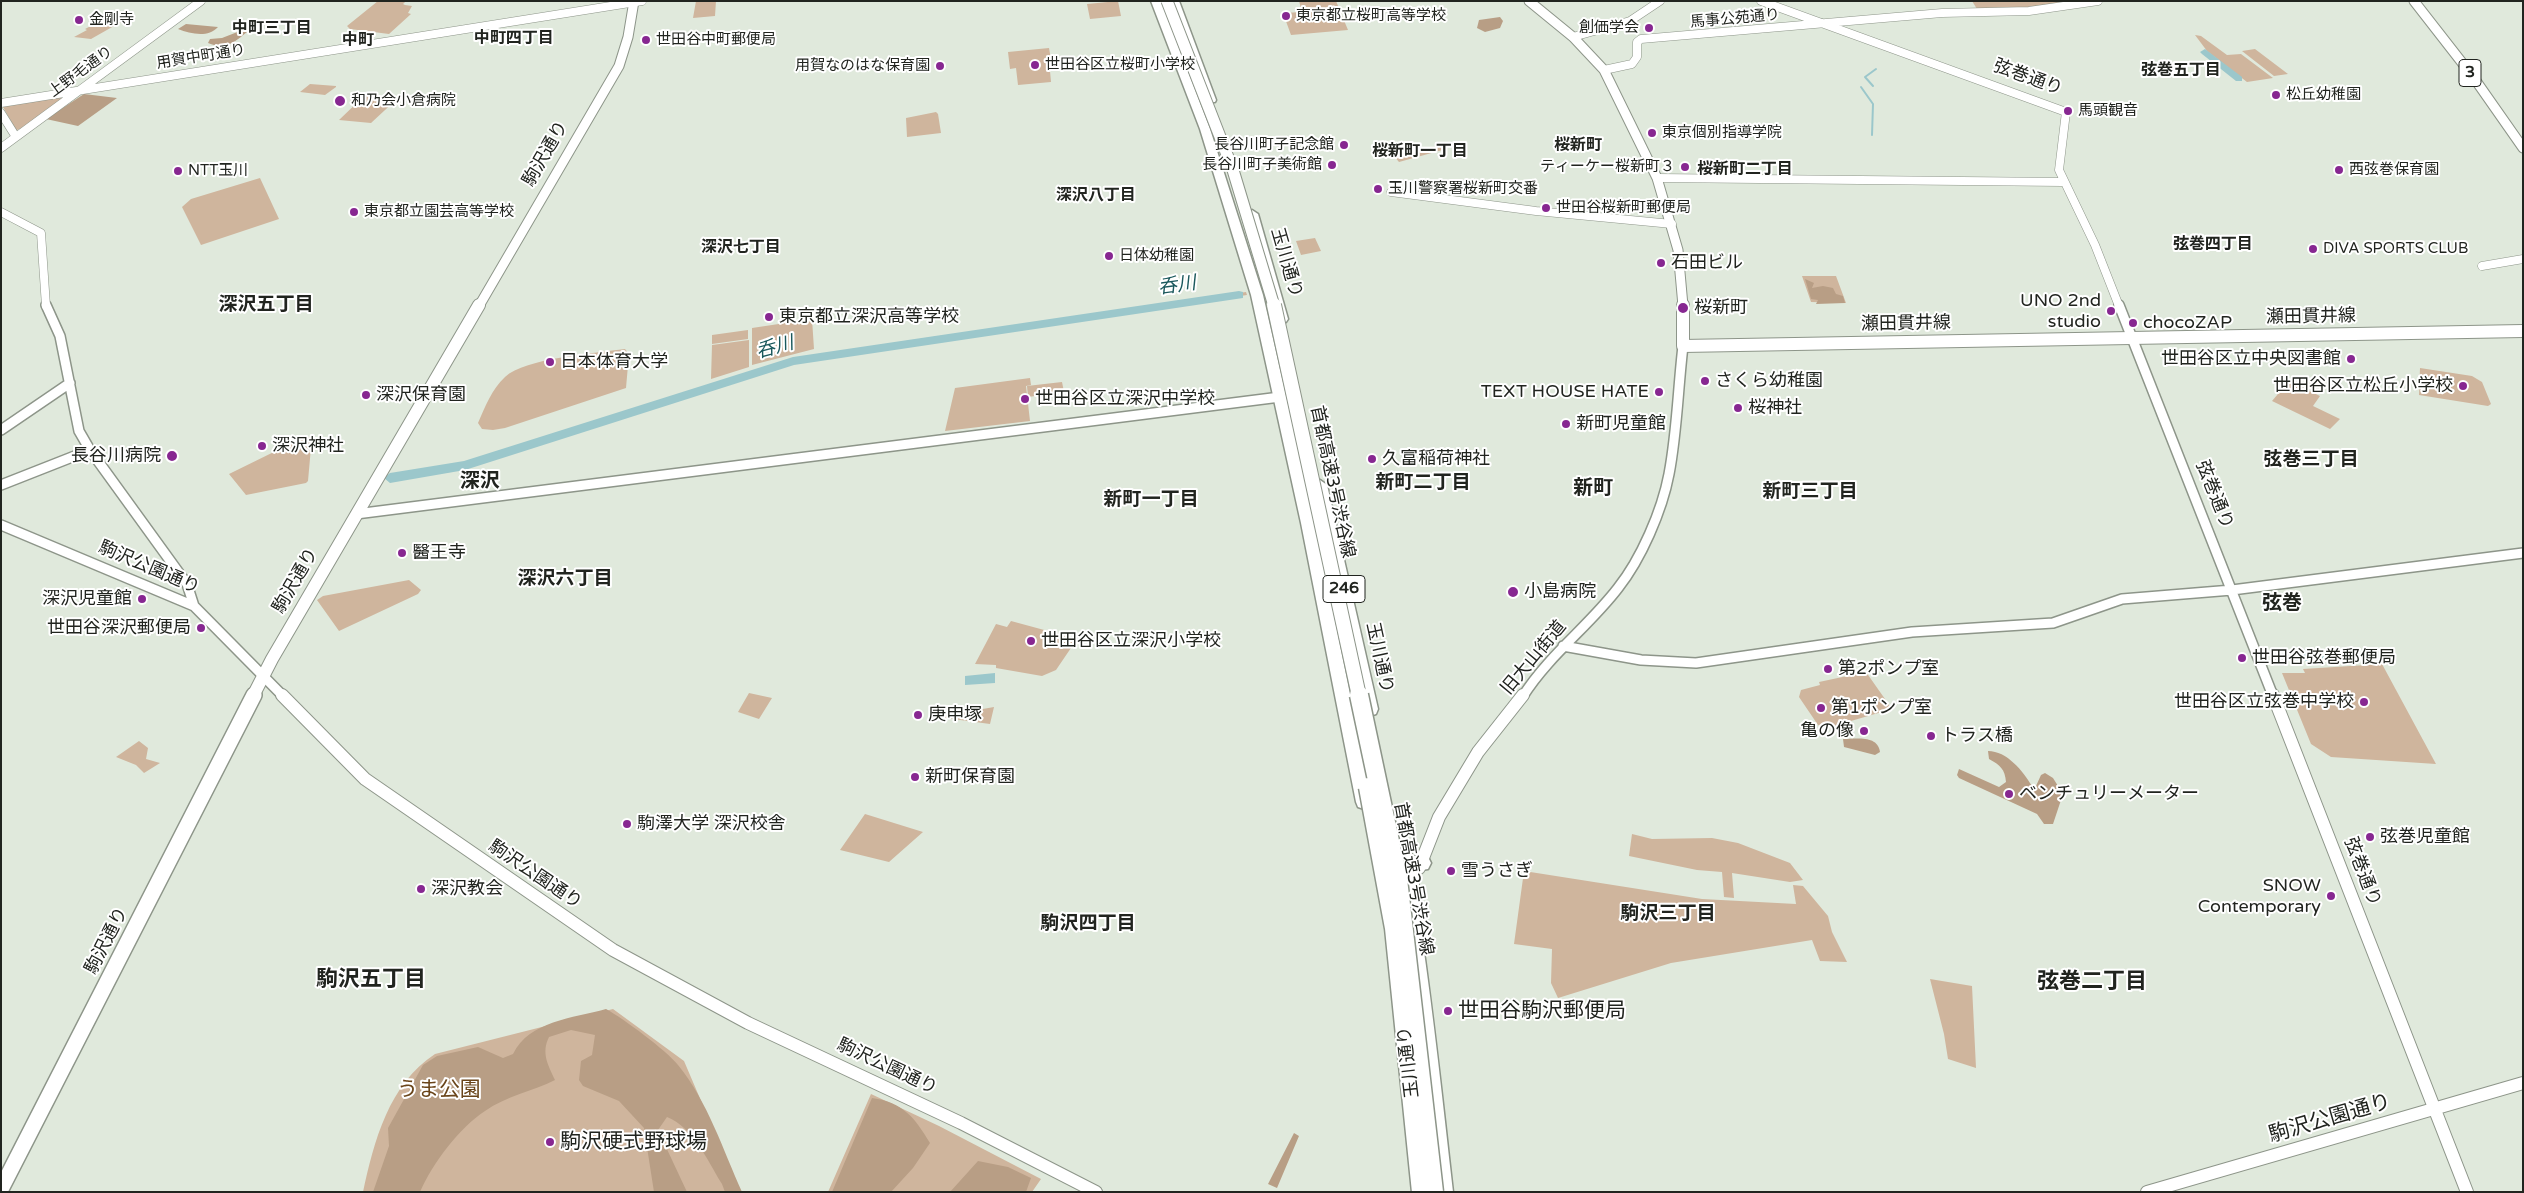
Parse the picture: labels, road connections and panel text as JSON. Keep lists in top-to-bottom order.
{
  "streets": {
    "highway": ["玉川通り", "首都高速3号渋谷線", "246"],
    "main road": ["3", "駒沢通り", "瀬田貫井線"],
    "street": [
      "馬事公苑通り",
      "用賀中町通り",
      "上野毛通り",
      "弦巻通り",
      "駒沢公園通り",
      "旧大山街道"
    ]
  },
  "crossings": [
    ["馬事公苑通り", "弦巻通り"],
    ["用賀中町通り", "上野毛通り"],
    ["用賀中町通り", "駒沢通り"],
    ["弦巻通り", "瀬田貫井線"],
    ["弦巻通り", "駒沢公園通り"],
    ["駒沢通り", "駒沢公園通り"],
    ["玉川通り", "旧大山街道"],
    ["瀬田貫井線", "旧大山街道"]
  ],
  "districts": [
    "中町三丁目",
    "中町四丁目",
    "中町",
    "弦巻五丁目",
    "桜新町",
    "桜新町一丁目",
    "桜新町二丁目",
    "深沢八丁目",
    "弦巻四丁目",
    "深沢七丁目",
    "深沢五丁目",
    "弦巻三丁目",
    "深沢",
    "新町二丁目",
    "新町",
    "新町三丁目",
    "新町一丁目",
    "深沢六丁目",
    "弦巻",
    "駒沢三丁目",
    "駒沢四丁目",
    "駒沢五丁目",
    "弦巻二丁目"
  ],
  "water": ["呑川"],
  "parks": ["うま公園"],
  "places": [
    "東京都立桜町高等学校",
    "金剛寺",
    "創価学会",
    "世田谷中町郵便局",
    "世田谷区立桜町小学校",
    "用賀なのはな保育園",
    "松丘幼稚園",
    "和乃会小倉病院",
    "馬頭観音",
    "東京個別指導学院",
    "長谷川町子記念館",
    "長谷川町子美術館",
    "ティーケー桜新町３",
    "西弦巻保育園",
    "NTT玉川",
    "玉川警察署桜新町交番",
    "世田谷桜新町郵便局",
    "東京都立園芸高等学校",
    "DIVA SPORTS CLUB",
    "日体幼稚園",
    "石田ビル",
    "桜新町",
    "UNO 2nd studio",
    "東京都立深沢高等学校",
    "chocoZAP",
    "世田谷区立中央図書館",
    "日本体育大学",
    "さくら幼稚園",
    "世田谷区立松丘小学校",
    "TEXT HOUSE HATE",
    "深沢保育園",
    "世田谷区立深沢中学校",
    "桜神社",
    "新町児童館",
    "深沢神社",
    "長谷川病院",
    "久富稲荷神社",
    "醫王寺",
    "小島病院",
    "深沢児童館",
    "世田谷深沢郵便局",
    "世田谷区立深沢小学校",
    "世田谷弦巻郵便局",
    "第2ポンプ室",
    "世田谷区立弦巻中学校",
    "第1ポンプ室",
    "庚申塚",
    "亀の像",
    "トラス橋",
    "新町保育園",
    "ベンチュリーメーター",
    "駒澤大学 深沢校舎",
    "弦巻児童館",
    "雪うさぎ",
    "深沢教会",
    "SNOW Contemporary",
    "世田谷駒沢郵便局",
    "駒沢硬式野球場"
  ]
}
